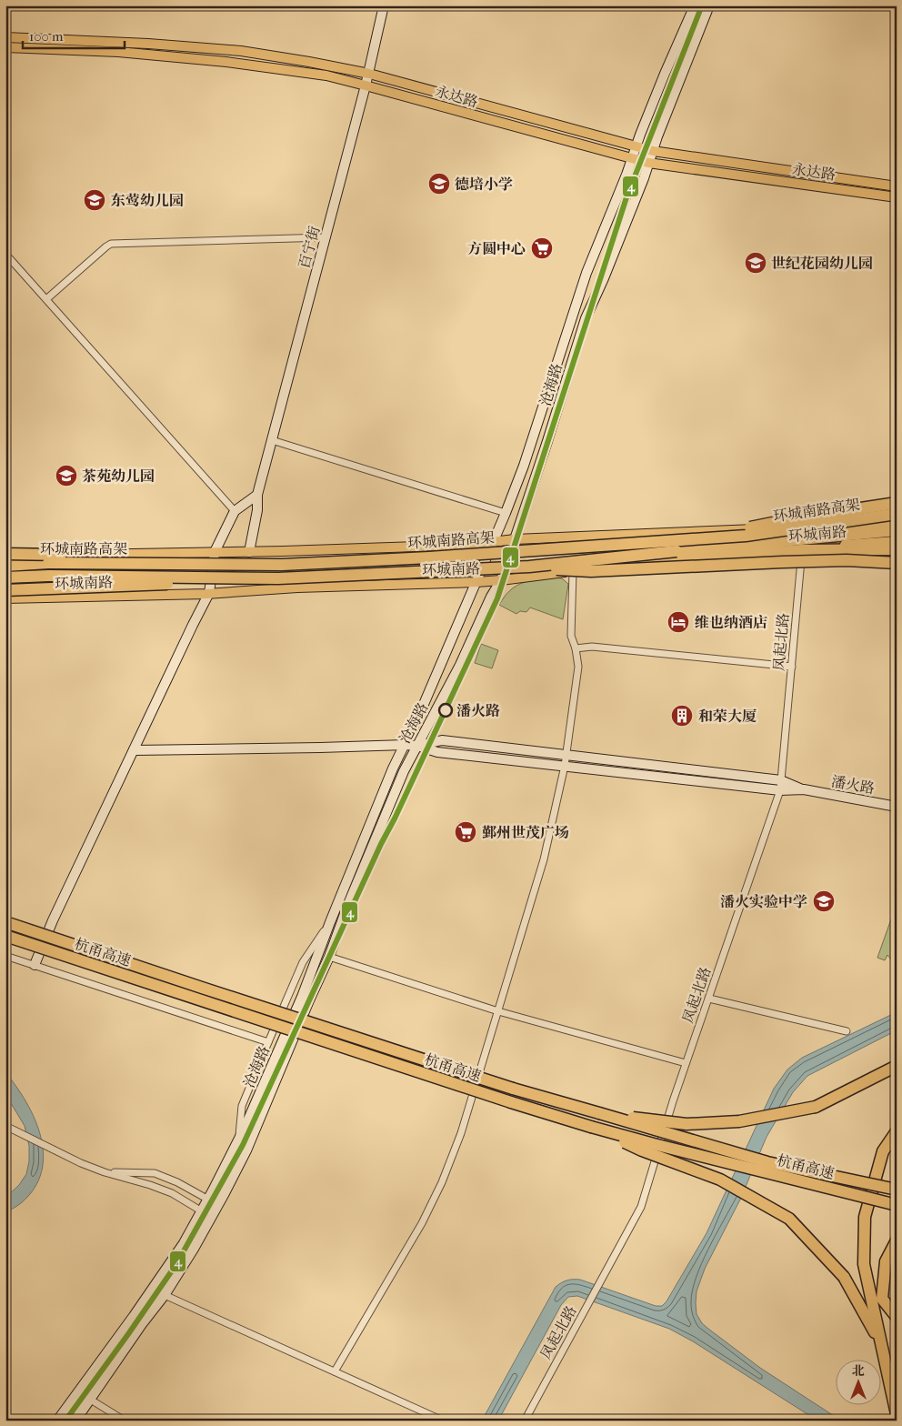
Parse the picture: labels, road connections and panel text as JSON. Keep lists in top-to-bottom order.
{
  "streets": {
    "highway": ["环城南路高架", "杭甬高速"],
    "main road": [
      "永达路",
      "百宁街",
      "沧海路",
      "环城南路",
      "潘火路"
    ],
    "street": ["凤起北路"]
  },
  "crossings": [
    ["永达路", "百宁街"],
    ["永达路", "沧海路"],
    ["百宁街", "环城南路"],
    ["沧海路", "环城南路"],
    ["沧海路", "潘火路"],
    ["环城南路高架", "环城南路"],
    ["凤起北路", "潘火路"]
  ],
  "places": {
    "school or university": [
      "德培小学",
      "东莺幼儿园",
      "世纪花园幼儿园",
      "茶苑幼儿园",
      "潘火实验中学"
    ],
    "supermarket": ["方圆中心", "鄞州世茂广场"],
    "hotel": ["维也纳酒店"],
    "other": ["潘火路"],
    "building": ["和荣大厦"]
  },
  "lines": ["transit line 4"],
  "scale_bar": "100 m",
  "north": "top"
}
